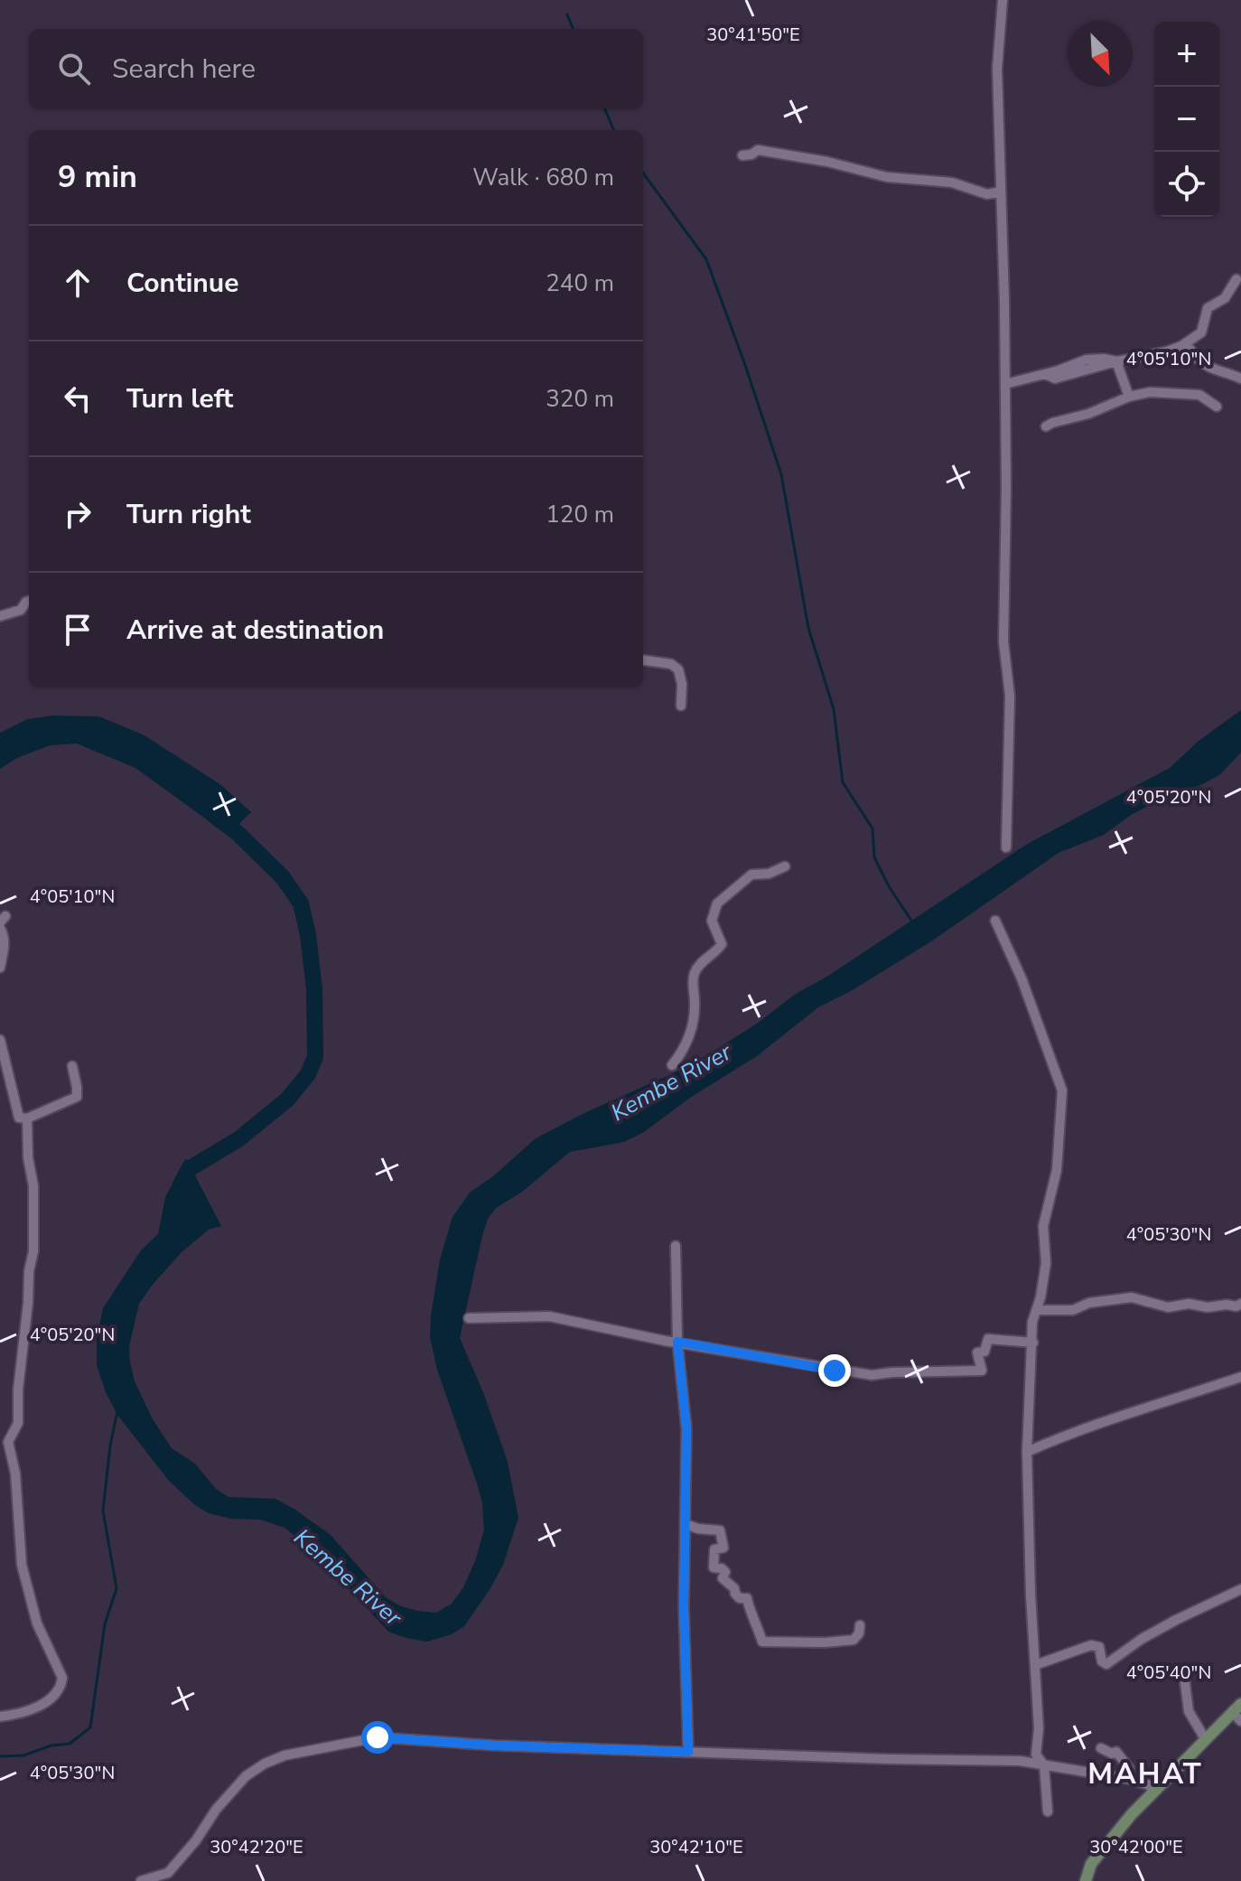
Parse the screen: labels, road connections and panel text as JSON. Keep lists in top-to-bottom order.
{
  "districts": ["MAHAT"],
  "water": ["Kembe River"],
  "north": "bottom right",
  "page": {
    "map_buttons": ["+", "−"],
    "search": "Search here",
    "heading": ["9 min", "Walk · 680 m"],
    "list": [
      ["Continue", "240 m"],
      ["Turn left", "320 m"],
      ["Turn right", "120 m"],
      "Arrive at destination"
    ]
  },
  "coordinates": [
    "30°41'50\"E",
    "4°05'10\"N",
    "4°05'20\"N",
    "4°05'30\"N",
    "4°05'40\"N",
    "30°42'20\"E",
    "30°42'10\"E",
    "30°42'00\"E"
  ]
}
